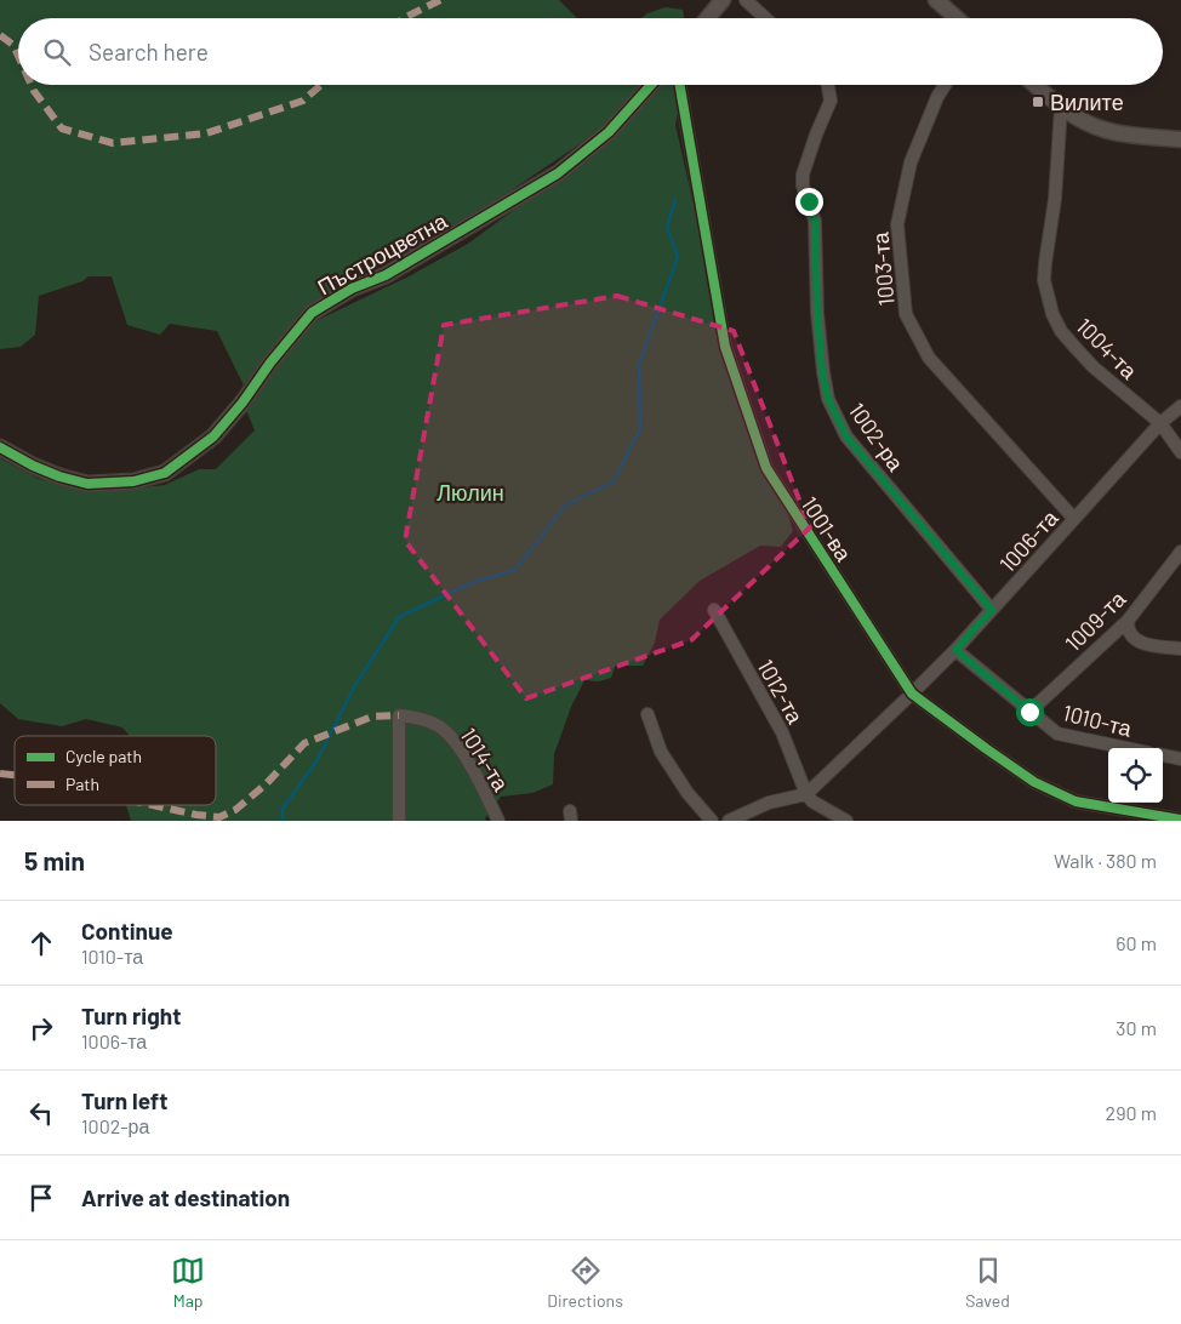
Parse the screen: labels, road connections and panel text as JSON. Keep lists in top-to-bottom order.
{
  "streets": {
    "street": [
      "Пъстроцветна",
      "1003-та",
      "1004-та",
      "1002-ра",
      "1001-ва",
      "1006-та",
      "1009-та",
      "1012-та",
      "1010-та",
      "1014-та"
    ]
  },
  "crossings": [
    ["1003-та", "1006-та"],
    ["1004-та", "1006-та"],
    ["1002-ра", "1006-та"],
    ["1001-ва", "1006-та"],
    ["1006-та", "1012-та"],
    ["1006-та", "1010-та"],
    ["1009-та", "1010-та"]
  ],
  "parks": ["Люлин"],
  "places": {
    "transit": ["Вилите"]
  },
  "legend": ["Cycle path", "Path"],
  "page": {
    "search": "Search here",
    "heading": ["5 min", "Walk · 380 m"],
    "list": [
      ["Continue", "1010-та", "60 m"],
      ["Turn right", "1006-та", "30 m"],
      ["Turn left", "1002-ра", "290 m"],
      "Arrive at destination"
    ],
    "nav": ["Map", "Directions", "Saved"]
  }
}
